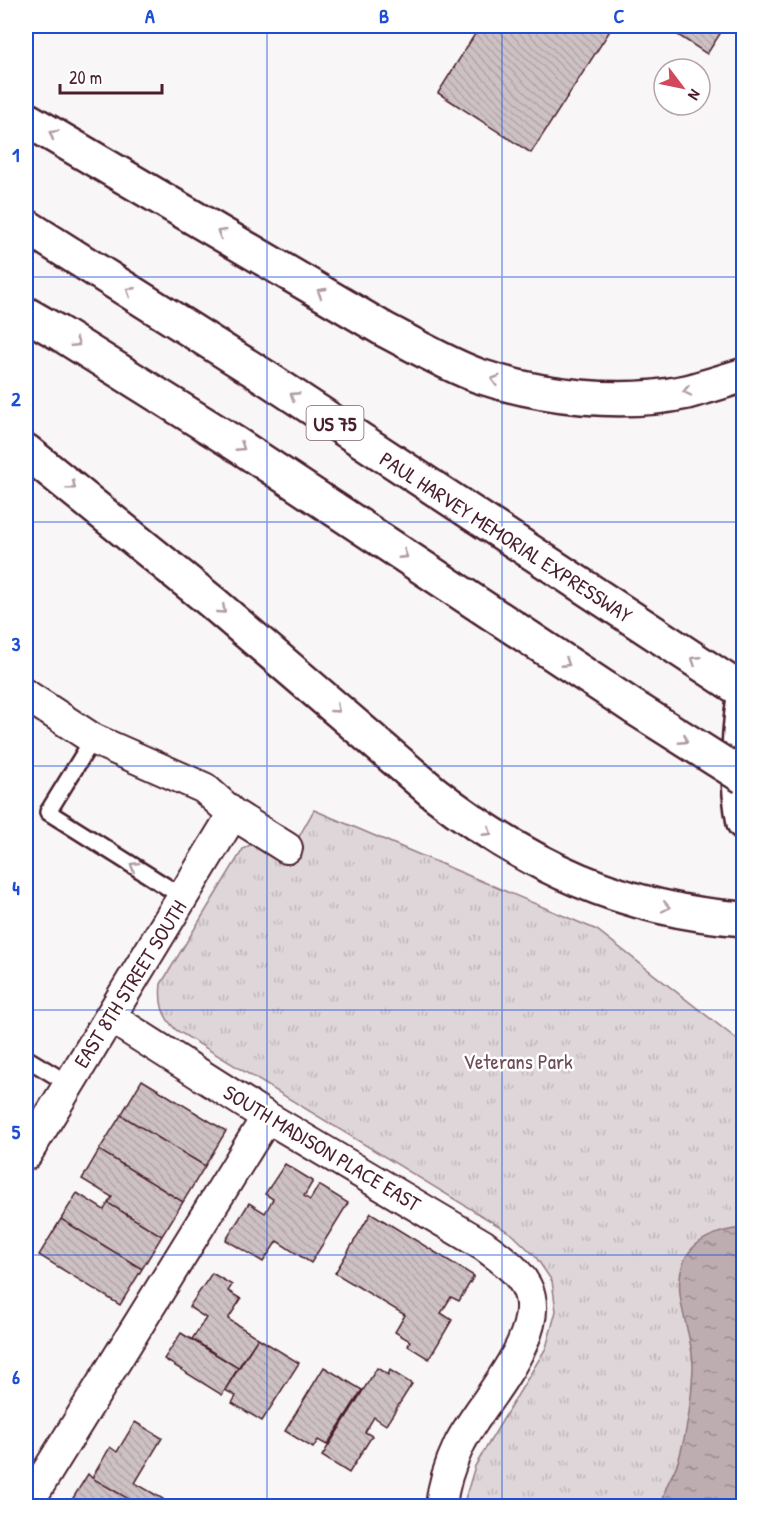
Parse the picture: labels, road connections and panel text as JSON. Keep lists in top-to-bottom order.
{
  "streets": {
    "highway": ["US 75", "PAUL HARVEY MEMORIAL EXPRESSWAY"],
    "street": ["EAST 8TH STREET SOUTH", "SOUTH MADISON PLACE EAST"]
  },
  "crossings": [
    ["EAST 8TH STREET SOUTH", "SOUTH MADISON PLACE EAST"]
  ],
  "parks": ["Veterans Park"],
  "scale_bar": "20 m",
  "north": "bottom right",
  "grid": {
    "columns": ["A", "B", "C"],
    "rows": [
      "1",
      "2",
      "3",
      "4",
      "5",
      "6"
    ]
  }
}
